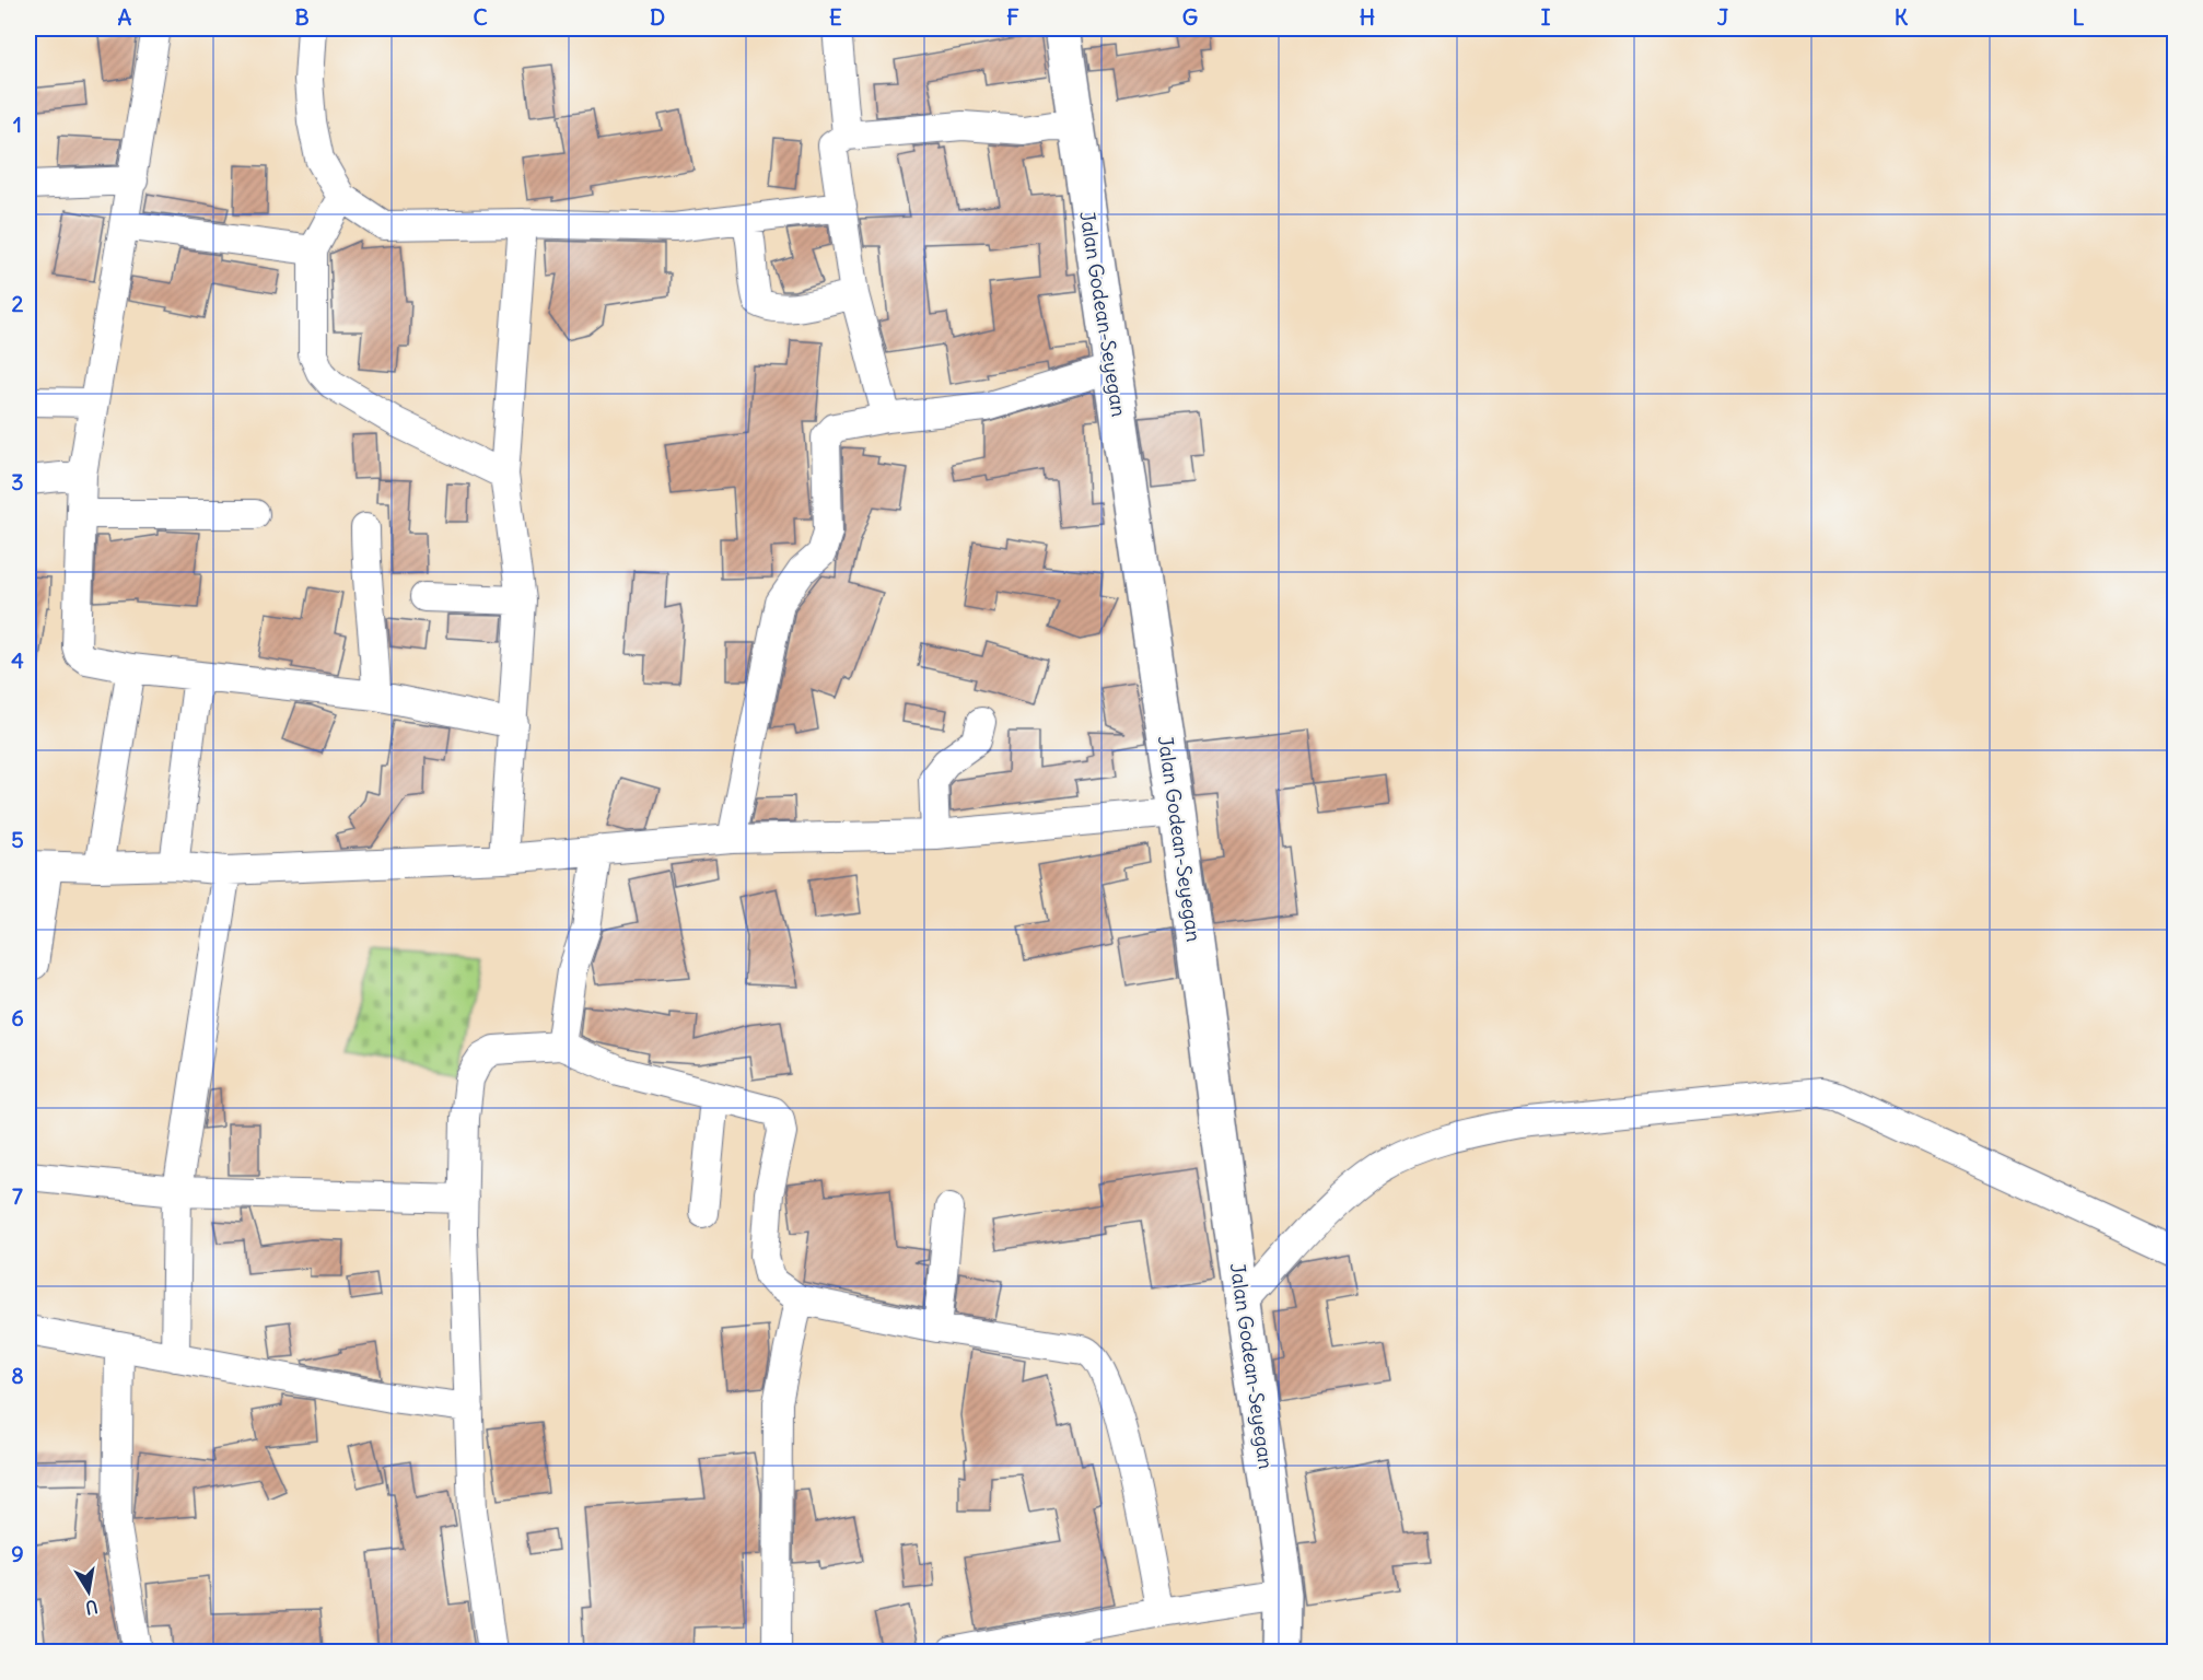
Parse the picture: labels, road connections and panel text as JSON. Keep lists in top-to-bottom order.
{
  "streets": {
    "main road": ["Jalan Godean-Seyegan"]
  },
  "north": "bottom",
  "grid": {
    "columns": [
      "A",
      "B",
      "C",
      "D",
      "E",
      "F",
      "G",
      "H",
      "I",
      "J",
      "K",
      "L"
    ],
    "rows": [
      "1",
      "2",
      "3",
      "4",
      "5",
      "6",
      "7",
      "8",
      "9"
    ]
  }
}
